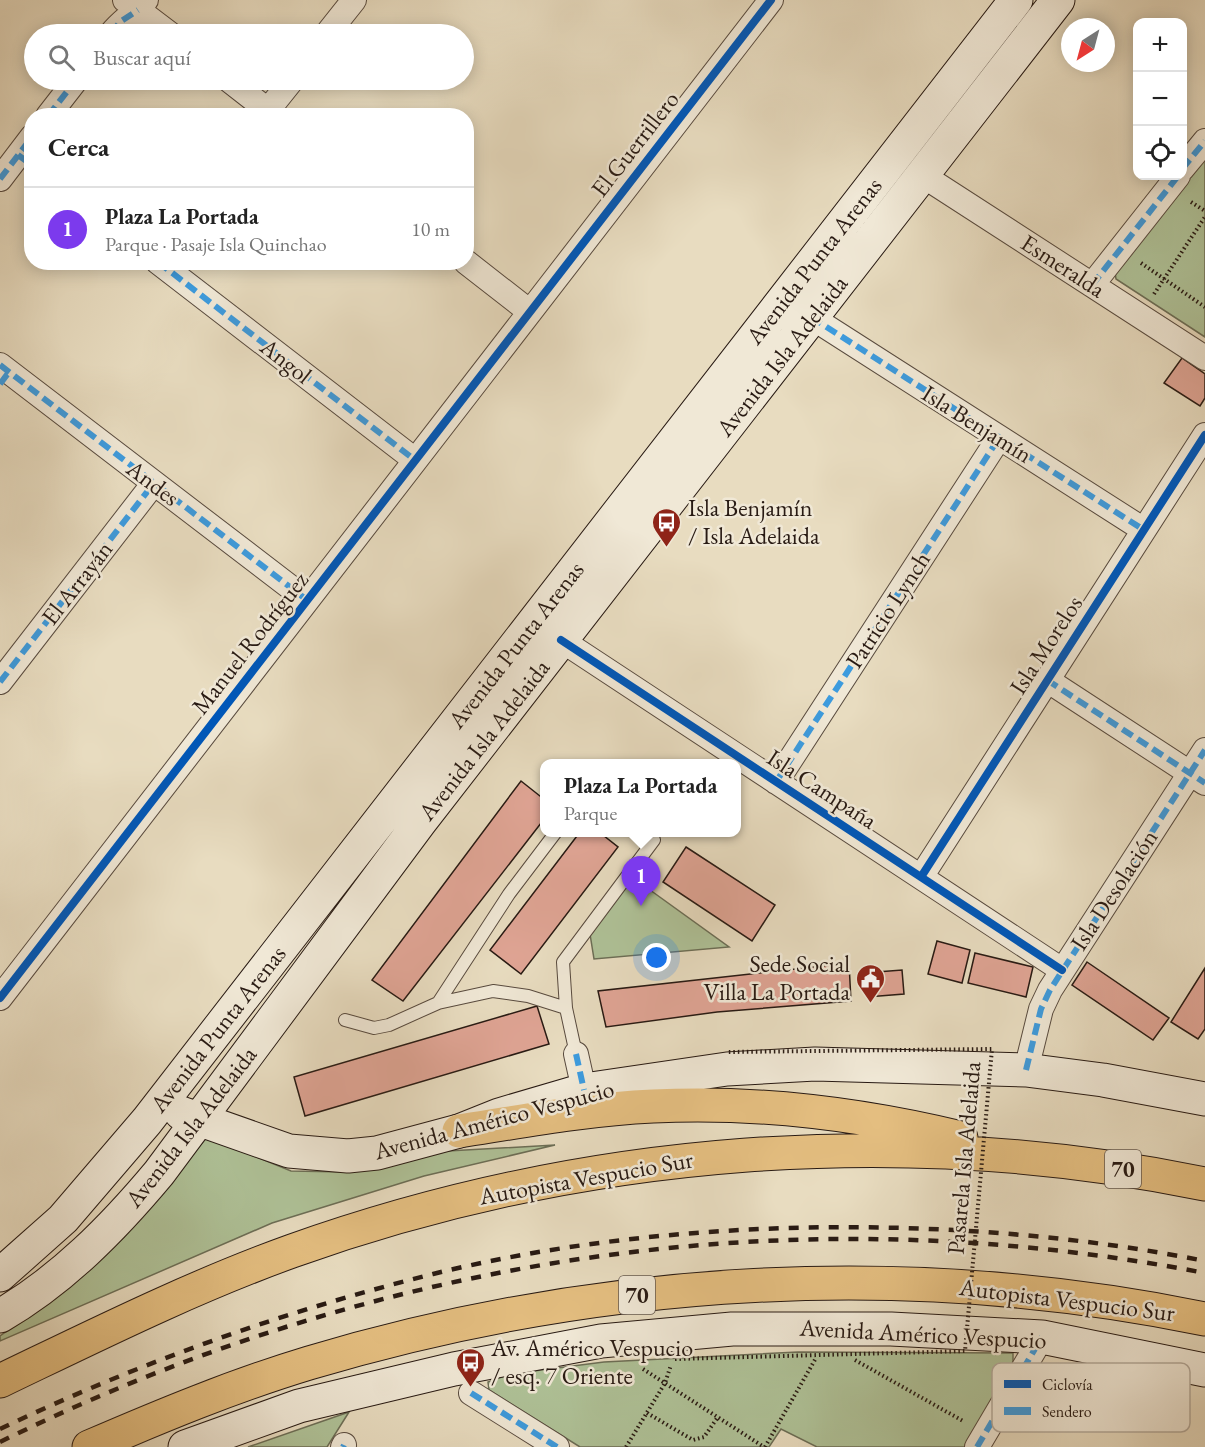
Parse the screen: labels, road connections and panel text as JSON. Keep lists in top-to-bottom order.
{
  "streets": {
    "highway": ["70", "Autopista Vespucio Sur"],
    "main road": ["Avenida Punta Arenas", "Avenida Isla Adelaida", "Avenida Américo Vespucio"],
    "street": [
      "El Guerrillero",
      "Esmeralda",
      "Angol",
      "Isla Benjamín",
      "Andes",
      "El Arrayán",
      "Patricio Lynch",
      "Manuel Rodríguez",
      "Isla Morelos",
      "Isla Campaña",
      "Isla Desolación"
    ],
    "path": ["Pasarela Isla Adelaida"]
  },
  "crossings": [
    ["El Guerrillero", "Manuel Rodríguez"],
    ["Avenida Punta Arenas", "Avenida Américo Vespucio"],
    ["Esmeralda", "Avenida Isla Adelaida"],
    ["Avenida Isla Adelaida", "Isla Benjamín"],
    ["Avenida Isla Adelaida", "Isla Campaña"],
    ["Avenida Isla Adelaida", "Avenida Américo Vespucio"],
    ["Angol", "Manuel Rodríguez"],
    ["Isla Benjamín", "Patricio Lynch"],
    ["Isla Benjamín", "Isla Morelos"],
    ["Andes", "El Arrayán"],
    ["Andes", "Manuel Rodríguez"],
    ["Patricio Lynch", "Isla Campaña"],
    ["Isla Morelos", "Isla Campaña"],
    ["Isla Campaña", "Isla Desolación"],
    ["Isla Desolación", "Avenida Américo Vespucio"]
  ],
  "places": {
    "bus stop": ["Isla Benjamín / Isla Adelaida", "Av. Américo Vespucio / esq. 7 Oriente"],
    "public building": ["Sede Social Villa La Portada"]
  },
  "legend": ["Ciclovía", "Sendero"],
  "north": "bottom left",
  "page": {
    "map_buttons": ["+", "−"],
    "search": "Buscar aquí",
    "heading": "Cerca",
    "list": [
      {
        "mark": "1",
        "name": "Plaza La Portada",
        "note": "Parque · Pasaje Isla Quinchao",
        "value": "10 m"
      }
    ],
    "popup": ["Plaza La Portada", "Parque"],
    "pins": "1"
  }
}
